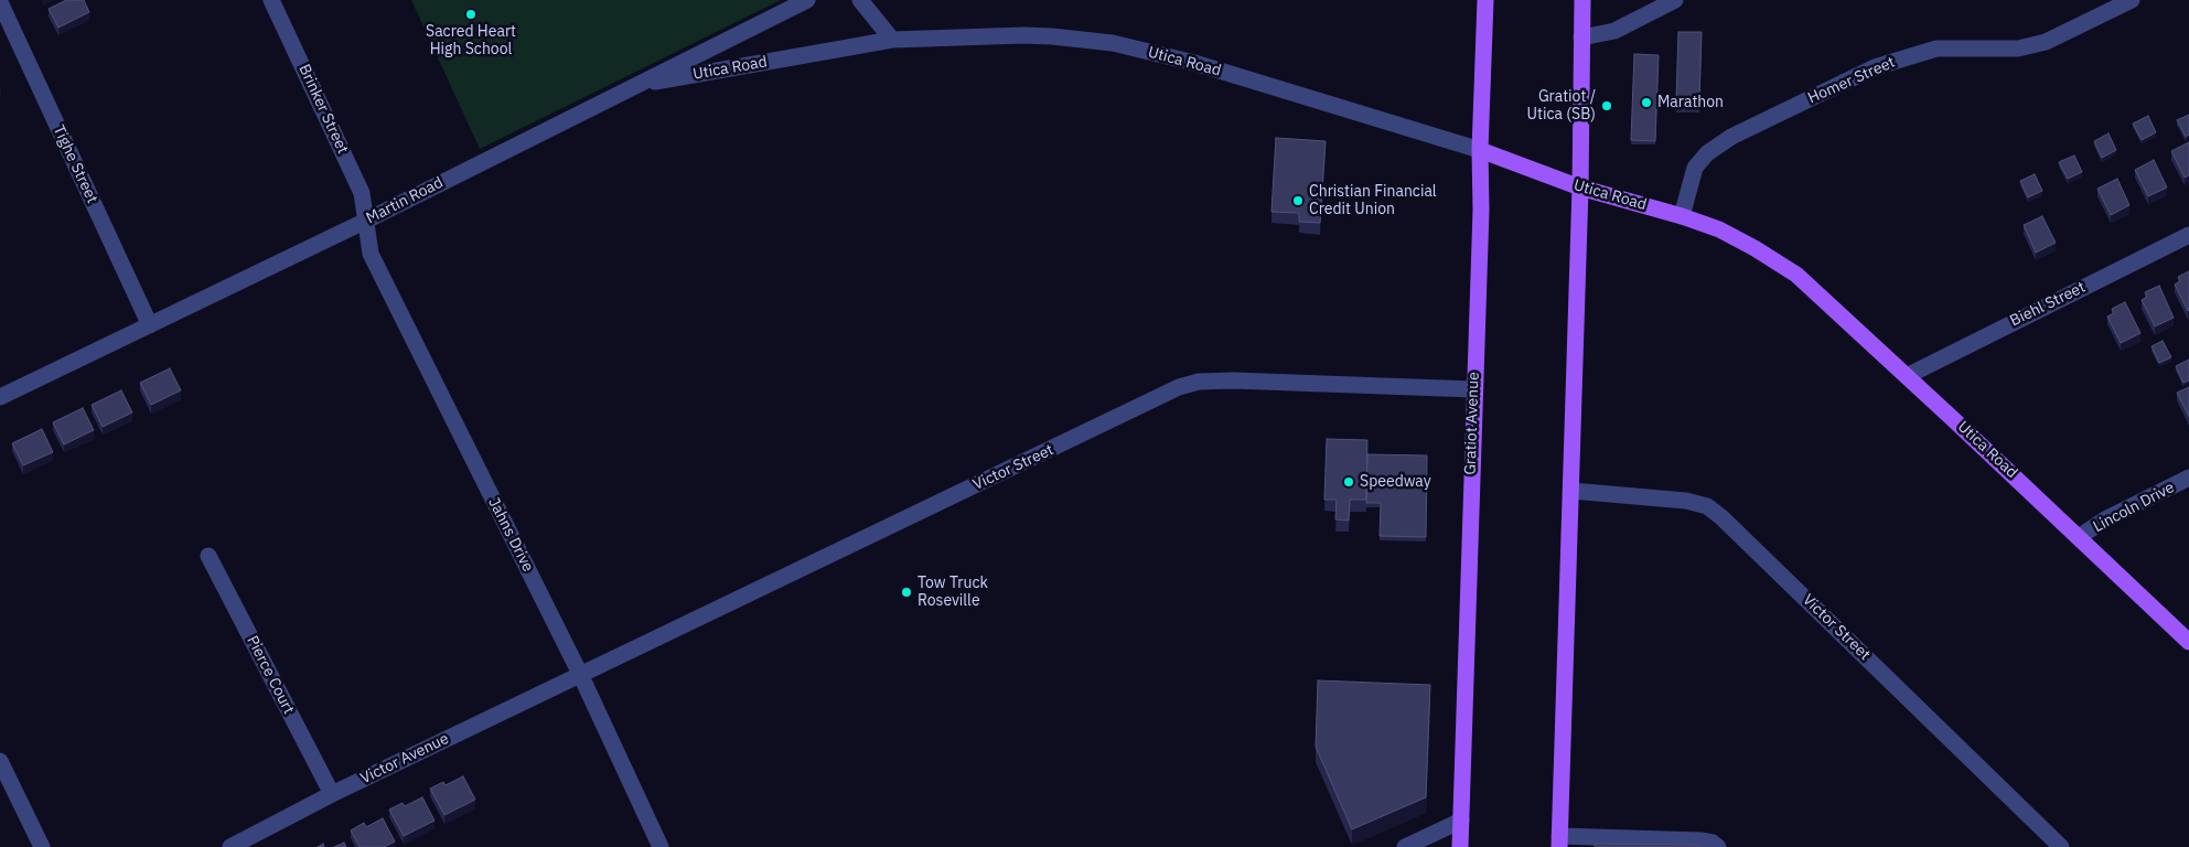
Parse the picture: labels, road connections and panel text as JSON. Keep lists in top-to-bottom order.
{
  "streets": {
    "main road": ["Utica Road", "Gratiot Avenue"],
    "street": [
      "Homer Street",
      "Brinker Street",
      "Tighe Street",
      "Martin Road",
      "Biehl Street",
      "Victor Street",
      "Lincoln Drive",
      "Jahns Drive",
      "Pierce Court",
      "Victor Avenue"
    ]
  },
  "crossings": [
    ["Utica Road", "Homer Street"],
    ["Utica Road", "Martin Road"],
    ["Utica Road", "Biehl Street"],
    ["Utica Road", "Gratiot Avenue"],
    ["Utica Road", "Lincoln Drive"],
    ["Brinker Street", "Martin Road"],
    ["Brinker Street", "Jahns Drive"],
    ["Tighe Street", "Martin Road"],
    ["Martin Road", "Jahns Drive"],
    ["Gratiot Avenue", "Victor Street"],
    ["Victor Street", "Jahns Drive"],
    ["Victor Street", "Victor Avenue"],
    ["Jahns Drive", "Victor Avenue"],
    ["Pierce Court", "Victor Avenue"]
  ],
  "places": [
    "Sacred Heart High School",
    "Marathon",
    "Gratiot / Utica (SB)",
    "Christian Financial Credit Union",
    "Speedway",
    "Tow Truck Roseville"
  ]
}
